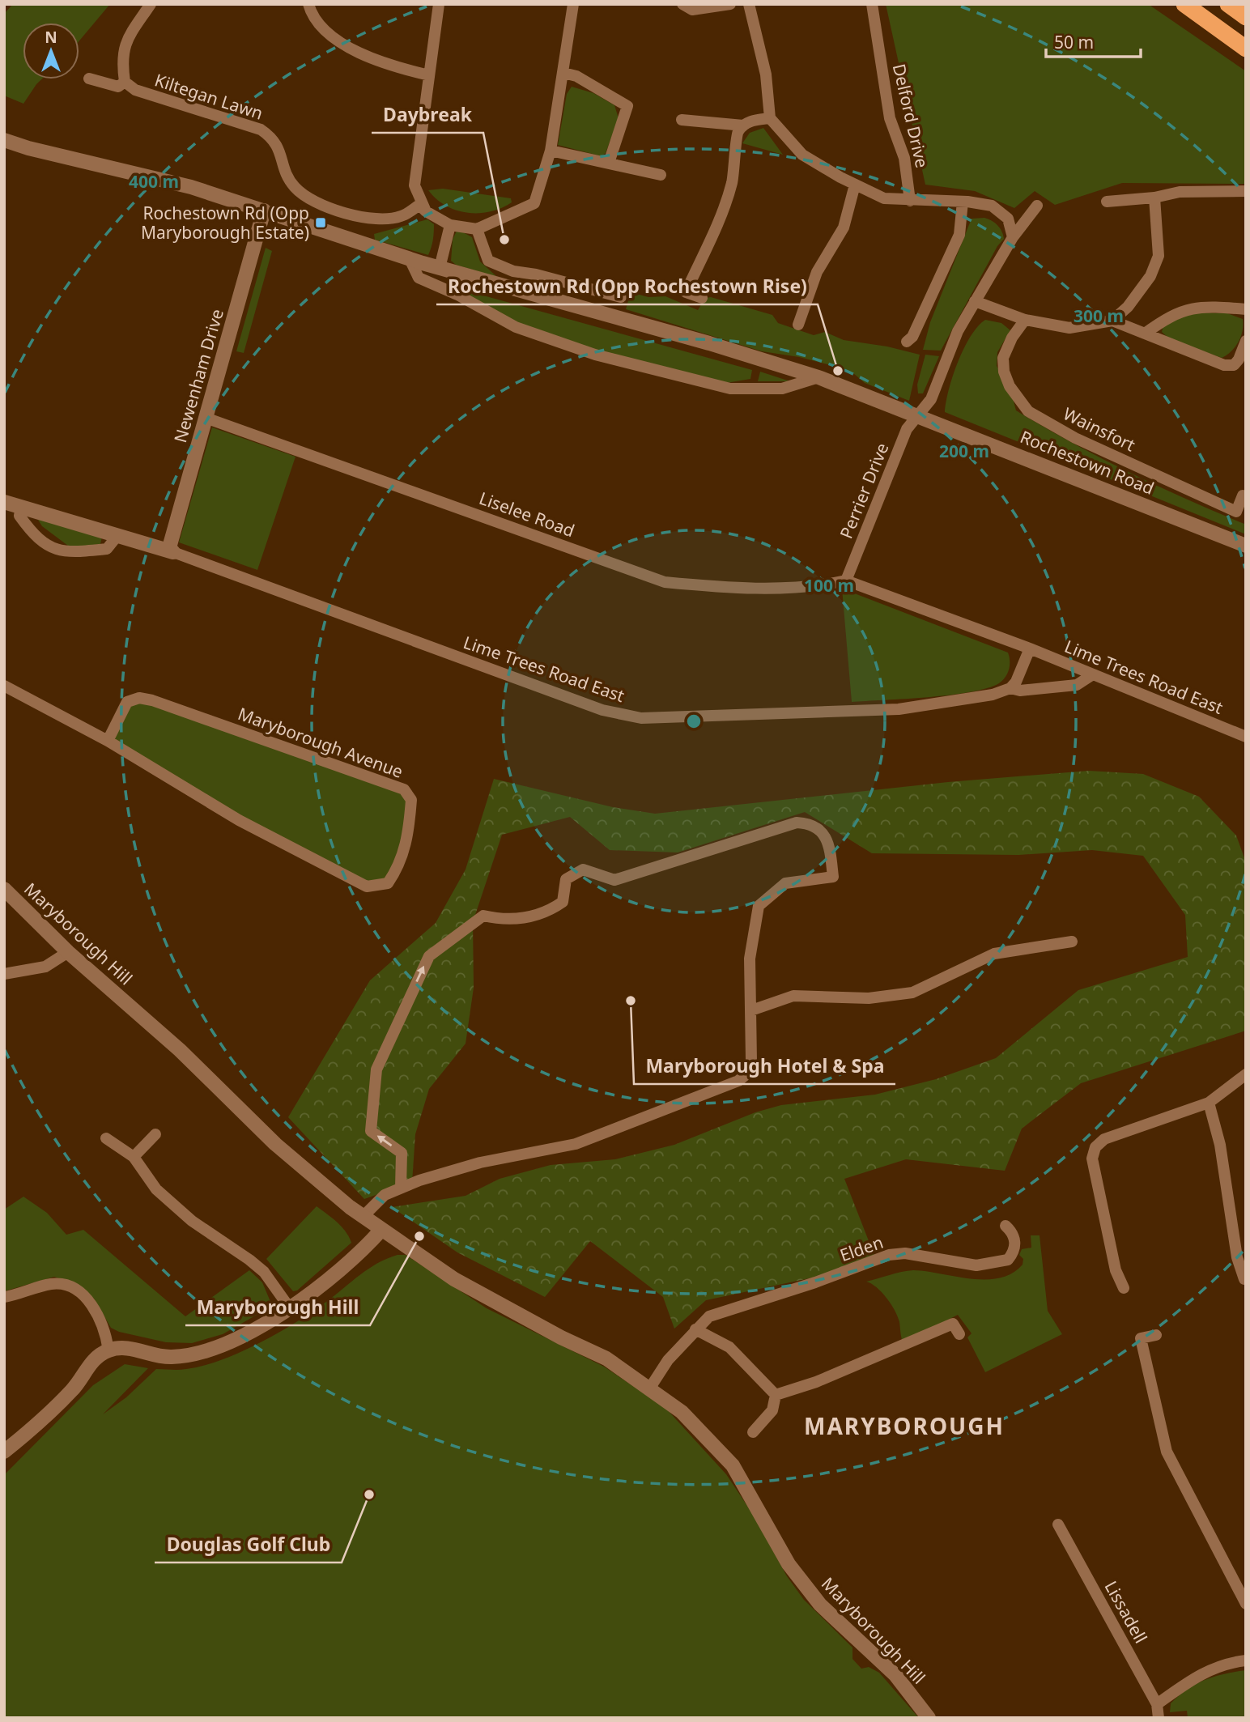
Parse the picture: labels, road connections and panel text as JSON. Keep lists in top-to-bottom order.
{
  "streets": {
    "street": [
      "Kiltegan Lawn",
      "Delford Drive",
      "Newenham Drive",
      "Wainsfort",
      "Rochestown Road",
      "Perrier Drive",
      "Liselee Road",
      "Lime Trees Road East",
      "Maryborough Avenue",
      "Maryborough Hill",
      "Elden",
      "Lissadell"
    ]
  },
  "crossings": [
    ["Newenham Drive", "Rochestown Road"],
    ["Newenham Drive", "Liselee Road"],
    ["Newenham Drive", "Lime Trees Road East"],
    ["Rochestown Road", "Perrier Drive"],
    ["Perrier Drive", "Liselee Road"],
    ["Perrier Drive", "Lime Trees Road East"],
    ["Liselee Road", "Lime Trees Road East"],
    ["Maryborough Hill", "Elden"]
  ],
  "districts": ["MARYBOROUGH"],
  "places": {
    "transit": ["Rochestown Rd (Opp Maryborough Estate)"],
    "other": [
      "Daybreak",
      "Rochestown Rd (Opp Rochestown Rise)",
      "Maryborough Hotel & Spa",
      "Maryborough Hill",
      "Douglas Golf Club"
    ]
  },
  "scale_bar": "50 m",
  "north": "top",
  "rings": [
    "400 m",
    "300 m",
    "200 m",
    "100 m"
  ]
}
